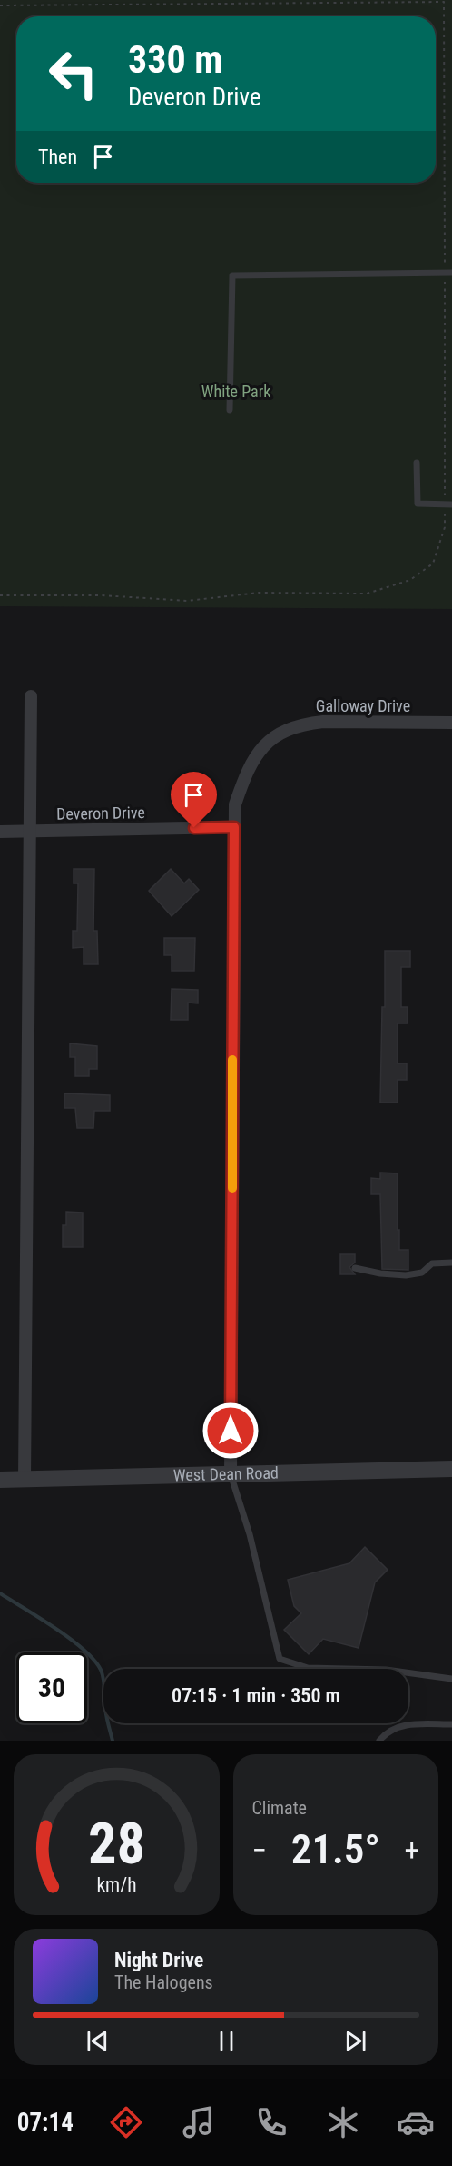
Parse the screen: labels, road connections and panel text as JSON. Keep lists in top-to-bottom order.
{
  "streets": {
    "street": ["Galloway Drive", "Deveron Drive", "West Dean Road"]
  },
  "crossings": [
    ["Galloway Drive", "Deveron Drive"],
    ["Galloway Drive", "West Dean Road"]
  ],
  "parks": ["White Park"],
  "page": {
    "turn": ["330 m", "Deveron Drive"],
    "then": "Then",
    "limit": "30",
    "trip": "07:15 · 1 min · 350 m",
    "tile": "Climate",
    "heat": ["−", "21.5°", "+"],
    "song": ["Night Drive", "The Halogens"],
    "tabs": "07:14",
    "gauge": ["28", "km/h"]
  }
}
